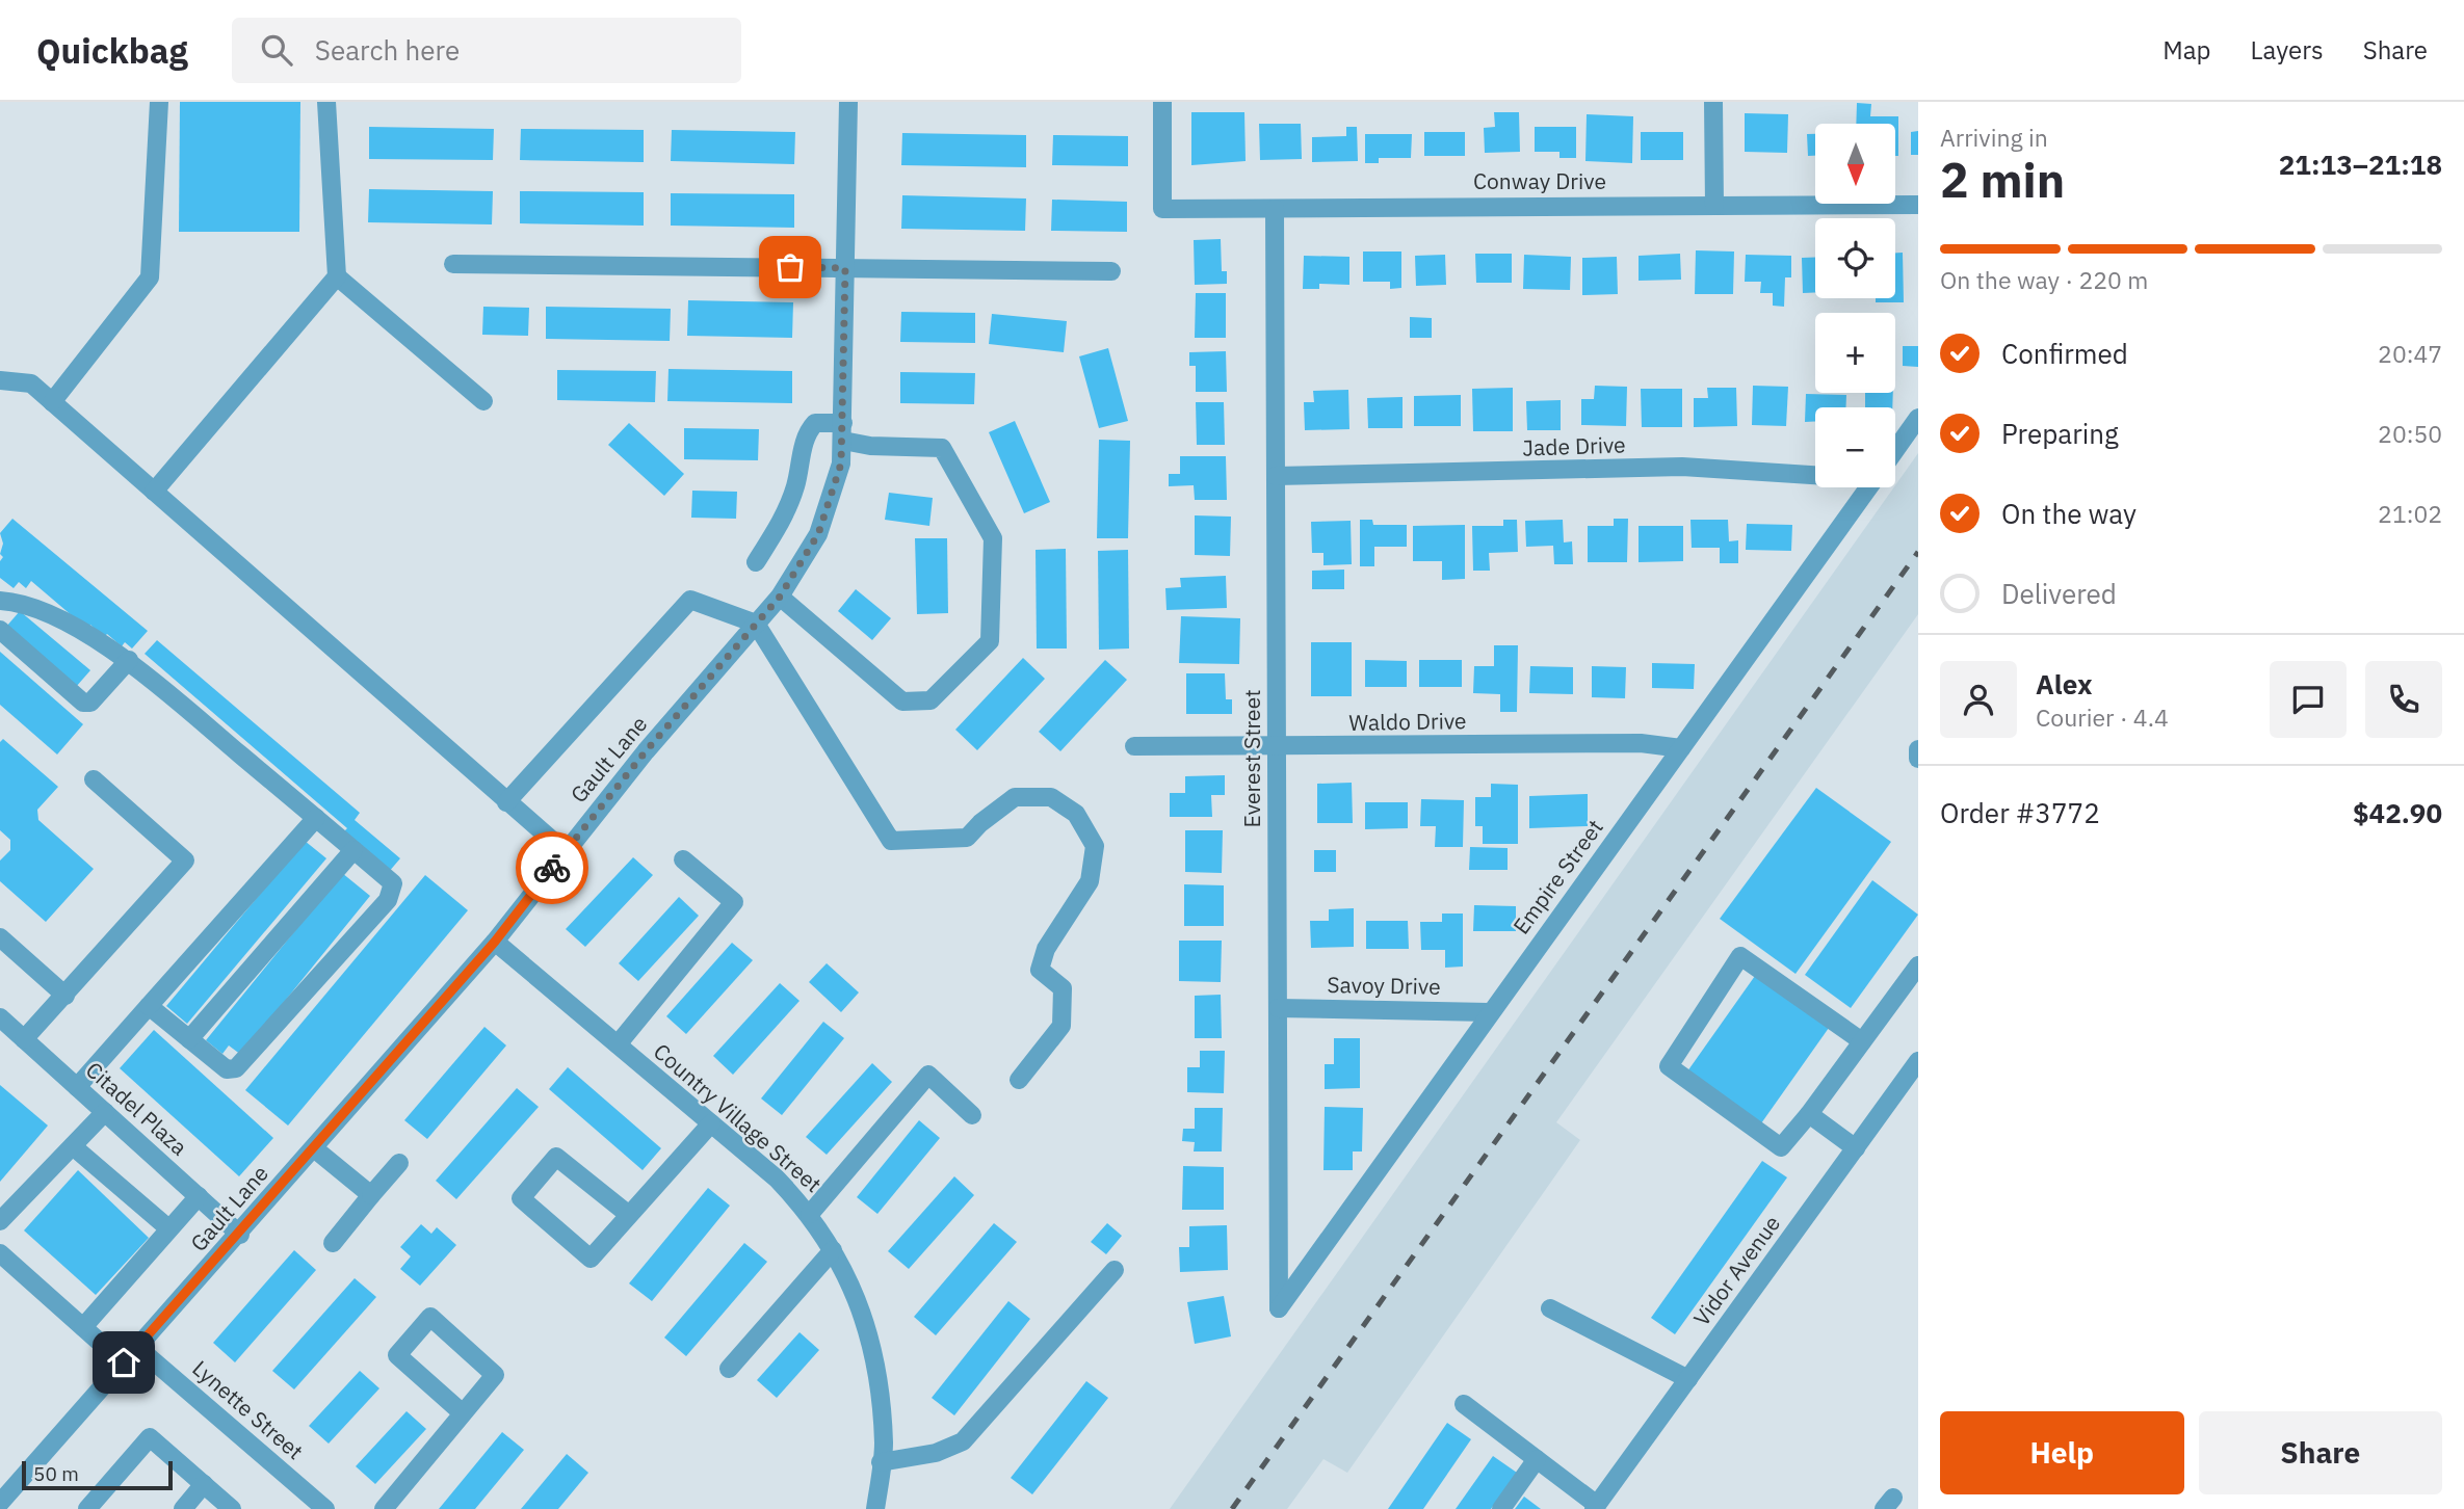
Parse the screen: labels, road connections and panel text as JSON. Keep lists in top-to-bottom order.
{
  "streets": {
    "street": [
      "Conway Drive",
      "Jade Drive",
      "Waldo Drive",
      "Everest Street",
      "Gault Lane",
      "Empire Street",
      "Savoy Drive",
      "Citadel Plaza",
      "Country Village Street",
      "Vidor Avenue",
      "Lynette Street"
    ]
  },
  "crossings": [
    ["Conway Drive", "Everest Street"],
    ["Jade Drive", "Everest Street"],
    ["Waldo Drive", "Everest Street"],
    ["Waldo Drive", "Empire Street"],
    ["Everest Street", "Empire Street"],
    ["Everest Street", "Savoy Drive"],
    ["Gault Lane", "Citadel Plaza"],
    ["Gault Lane", "Country Village Street"],
    ["Gault Lane", "Lynette Street"],
    ["Empire Street", "Savoy Drive"]
  ],
  "scale_bar": "50 m",
  "north": "bottom",
  "page": {
    "header": "Quickbag",
    "search": "Search here",
    "nav": ["Map", "Layers", "Share"],
    "heading": ["2 min", "Arriving in", "21:13–21:18"],
    "panel": [
      "Alex",
      "Courier · 4.4",
      "Order #3772",
      "$42.90"
    ],
    "map_buttons": ["+", "−"],
    "bar": "On the way · 220 m",
    "list": [
      ["Confirmed", "20:47"],
      ["Preparing", "20:50"],
      ["On the way", "21:02"],
      "Delivered"
    ],
    "buttons": ["Help", "Share"],
    "scale": "50 m"
  }
}
